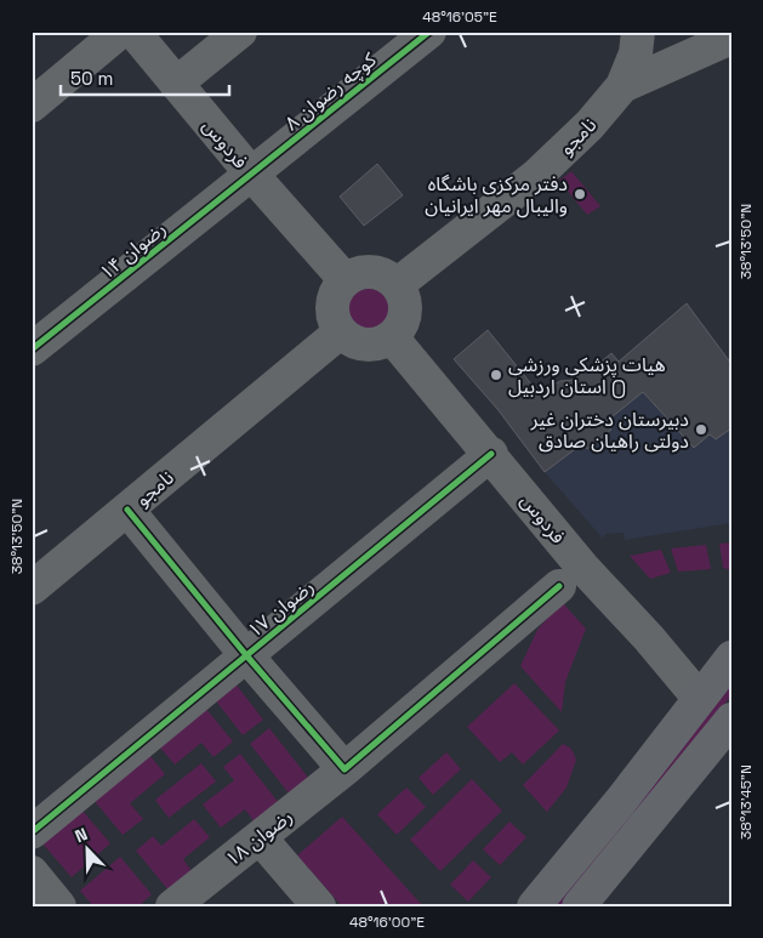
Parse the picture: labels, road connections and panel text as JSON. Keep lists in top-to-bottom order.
{
  "streets": {
    "street": [
      "کوچه رضوان ۸",
      "نامجو",
      "فردوس",
      "رضوان ۱۴",
      "رضوان ۱۷",
      "رضوان ۱۸"
    ]
  },
  "crossings": [
    ["کوچه رضوان ۸", "فردوس"],
    ["کوچه رضوان ۸", "رضوان ۱۴"],
    ["نامجو", "فردوس"],
    ["فردوس", "رضوان ۱۴"],
    ["فردوس", "رضوان ۱۷"]
  ],
  "places": ["دفتر مرکزی باشگاه والیبال مهر ایرانیان", "هیات پزشکی ورزشی استان اردبیل ()", "دبیرستان دختران غیر دولتی راهیان صادق"],
  "scale_bar": "50 m",
  "north": "top left",
  "coordinates": [
    "48°16'05\"E",
    "38°13'50\"N",
    "38°13'45\"N",
    "48°16'00\"E"
  ]
}
